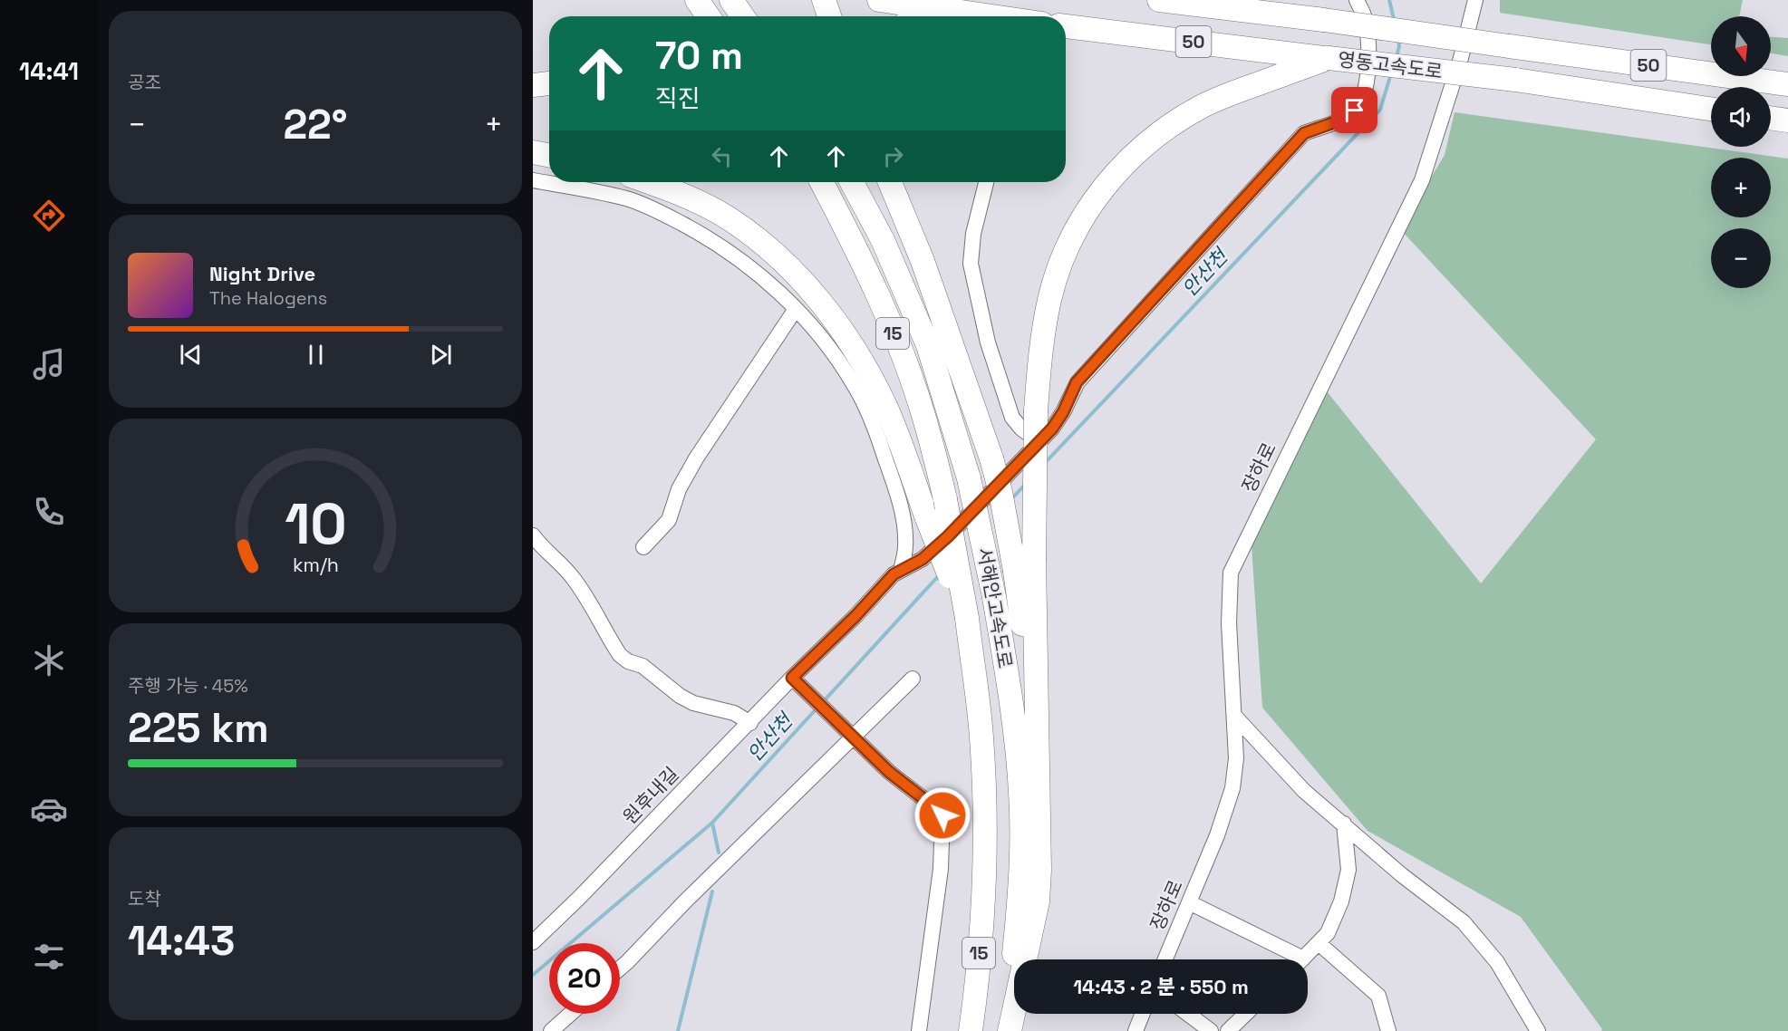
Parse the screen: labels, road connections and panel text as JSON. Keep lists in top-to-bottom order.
{
  "streets": {
    "highway": [
      "50",
      "영동고속도로",
      "15",
      "서해안고속도로"
    ],
    "street": ["장하로", "원후내길"]
  },
  "water": ["안산천"],
  "north": "bottom",
  "page": {
    "tabs": "14:41",
    "tile": [
      "공조",
      ["주행 가능 · 45%", "225 km"],
      ["도착", "14:43"]
    ],
    "map_buttons": ["+", "−"],
    "turn": ["70 m", "직진"],
    "heat": ["−", "22°", "+"],
    "song": ["Night Drive", "The Halogens"],
    "limit": "20",
    "trip": "14:43 · 2 분 · 550 m",
    "gauge": ["10", "km/h"]
  }
}
